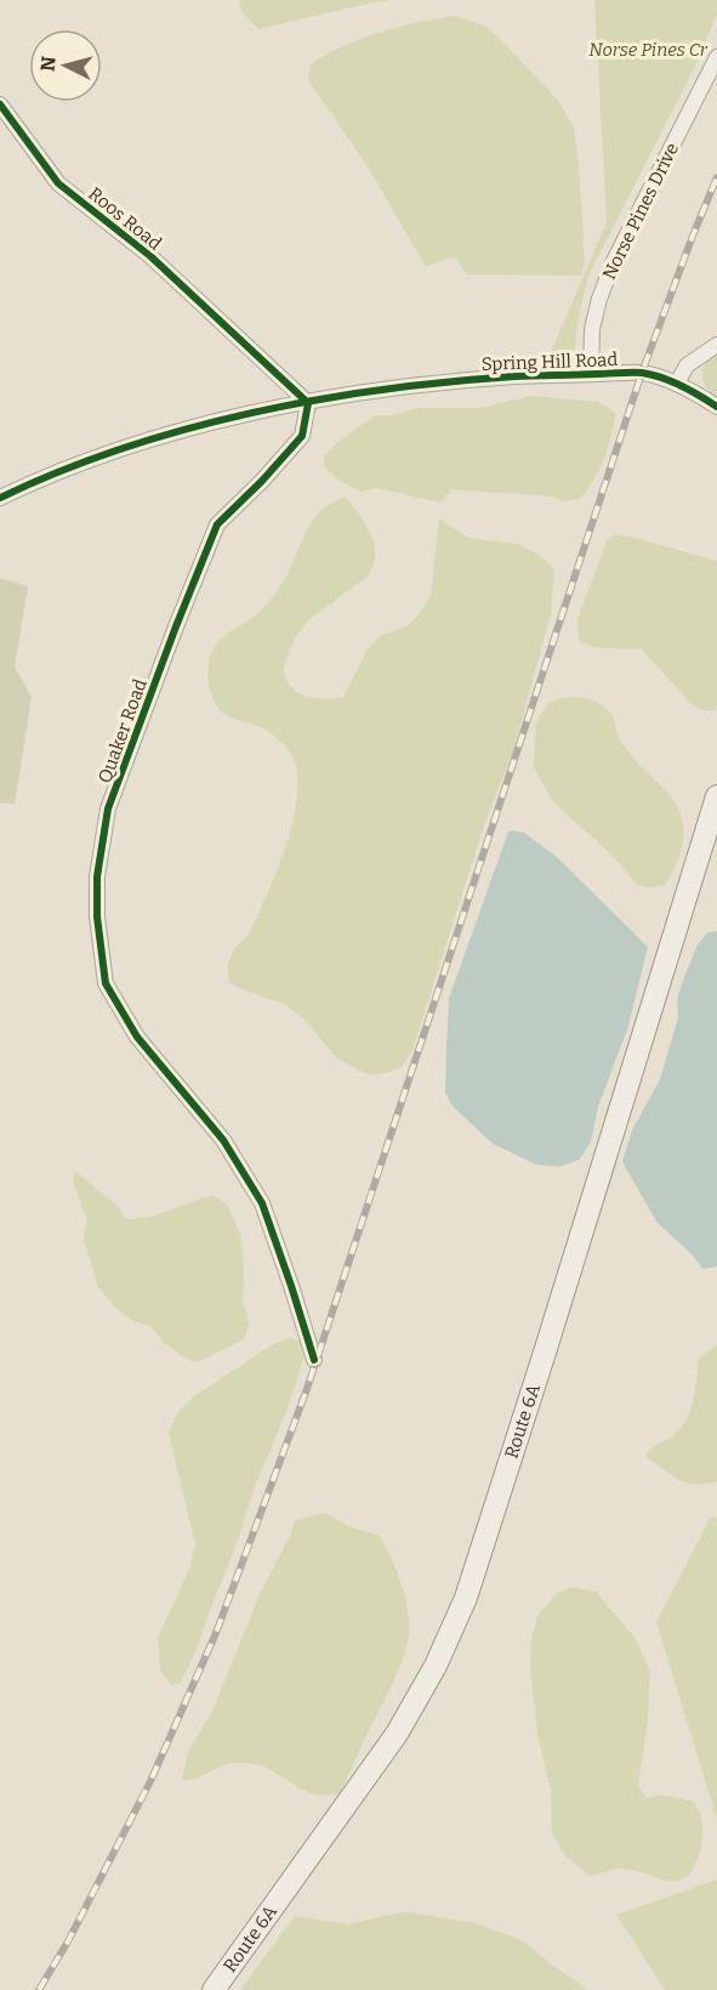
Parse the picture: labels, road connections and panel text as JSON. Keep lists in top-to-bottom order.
{
  "streets": {
    "main road": ["Route 6A"],
    "street": [
      "Norse Pines Drive",
      "Roos Road",
      "Spring Hill Road",
      "Quaker Road"
    ]
  },
  "crossings": [
    ["Norse Pines Drive", "Spring Hill Road"],
    ["Roos Road", "Spring Hill Road"],
    ["Roos Road", "Quaker Road"],
    ["Spring Hill Road", "Quaker Road"]
  ],
  "parks": ["Norse Pines Cr"],
  "north": "left"
}
